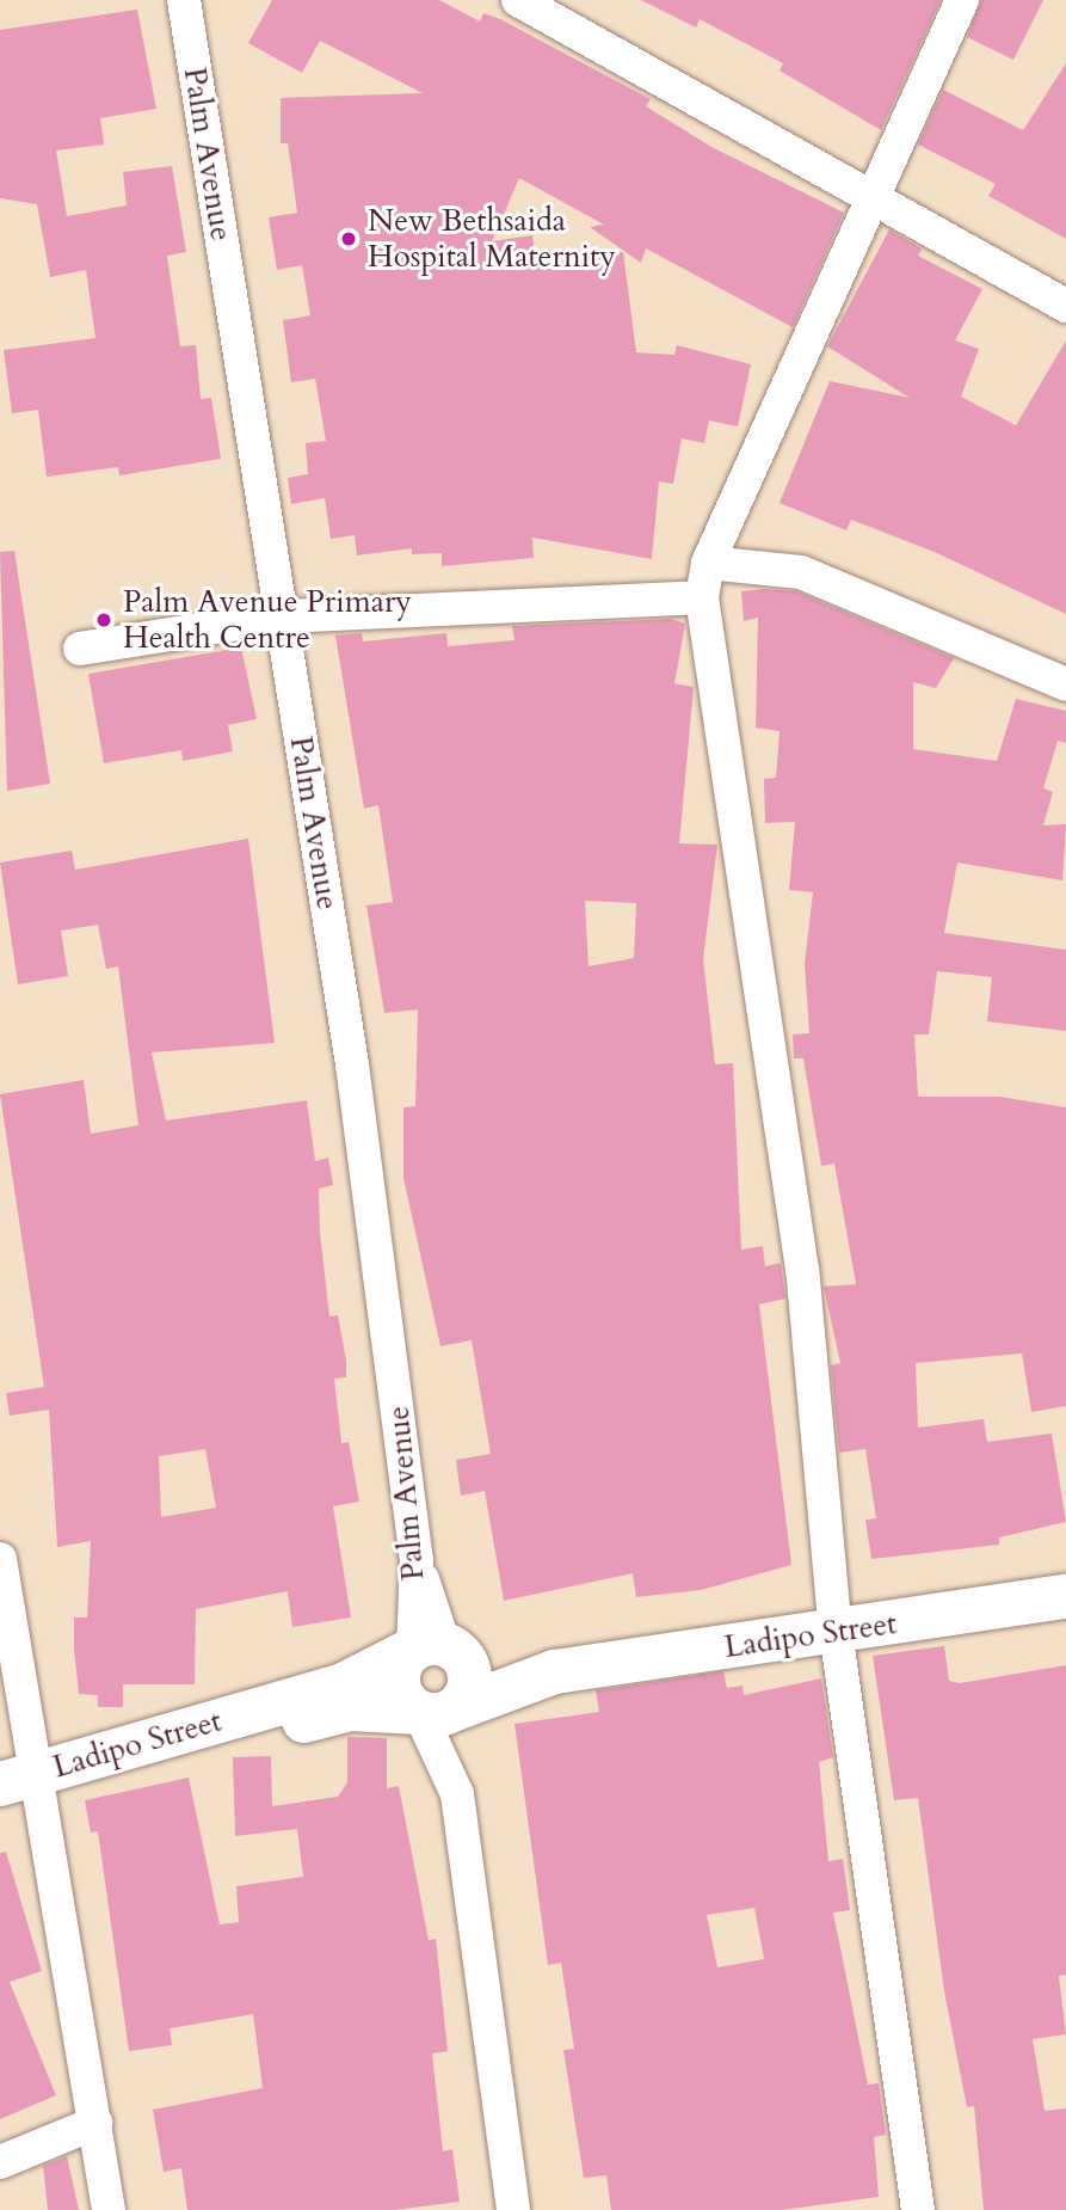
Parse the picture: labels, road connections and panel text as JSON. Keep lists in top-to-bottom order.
{
  "streets": {
    "main road": ["Ladipo Street"],
    "street": ["Palm Avenue"]
  },
  "crossings": [
    ["Palm Avenue", "Ladipo Street"]
  ],
  "places": ["New Bethsaida Hospital Maternity", "Palm Avenue Primary Health Centre"]
}
